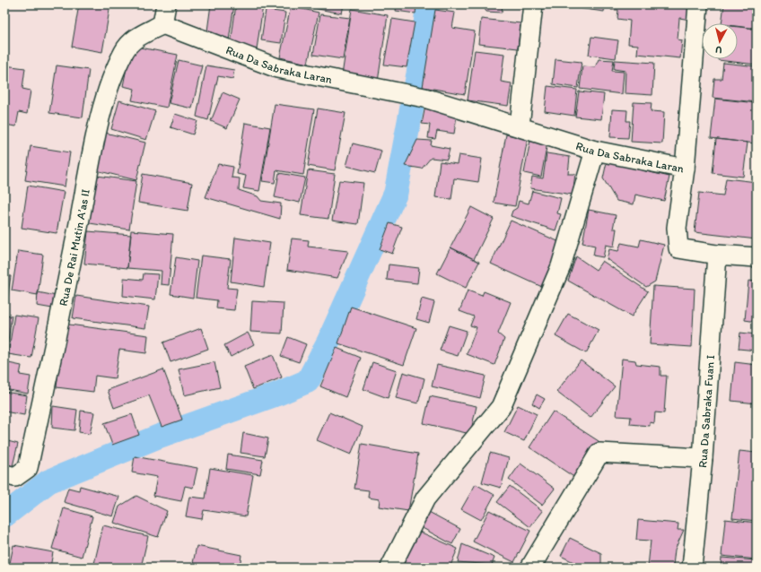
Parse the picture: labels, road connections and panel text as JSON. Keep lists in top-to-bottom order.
{
  "streets": {
    "street": ["Rua Da Sabraka Laran", "Rua De Rai Mutin A’as II", "Rua Da Sabraka Fuan I"]
  },
  "crossings": [
    ["Rua Da Sabraka Laran", "Rua De Rai Mutin A’as II"],
    ["Rua Da Sabraka Laran", "Rua Da Sabraka Fuan I"]
  ],
  "north": "bottom"
}
